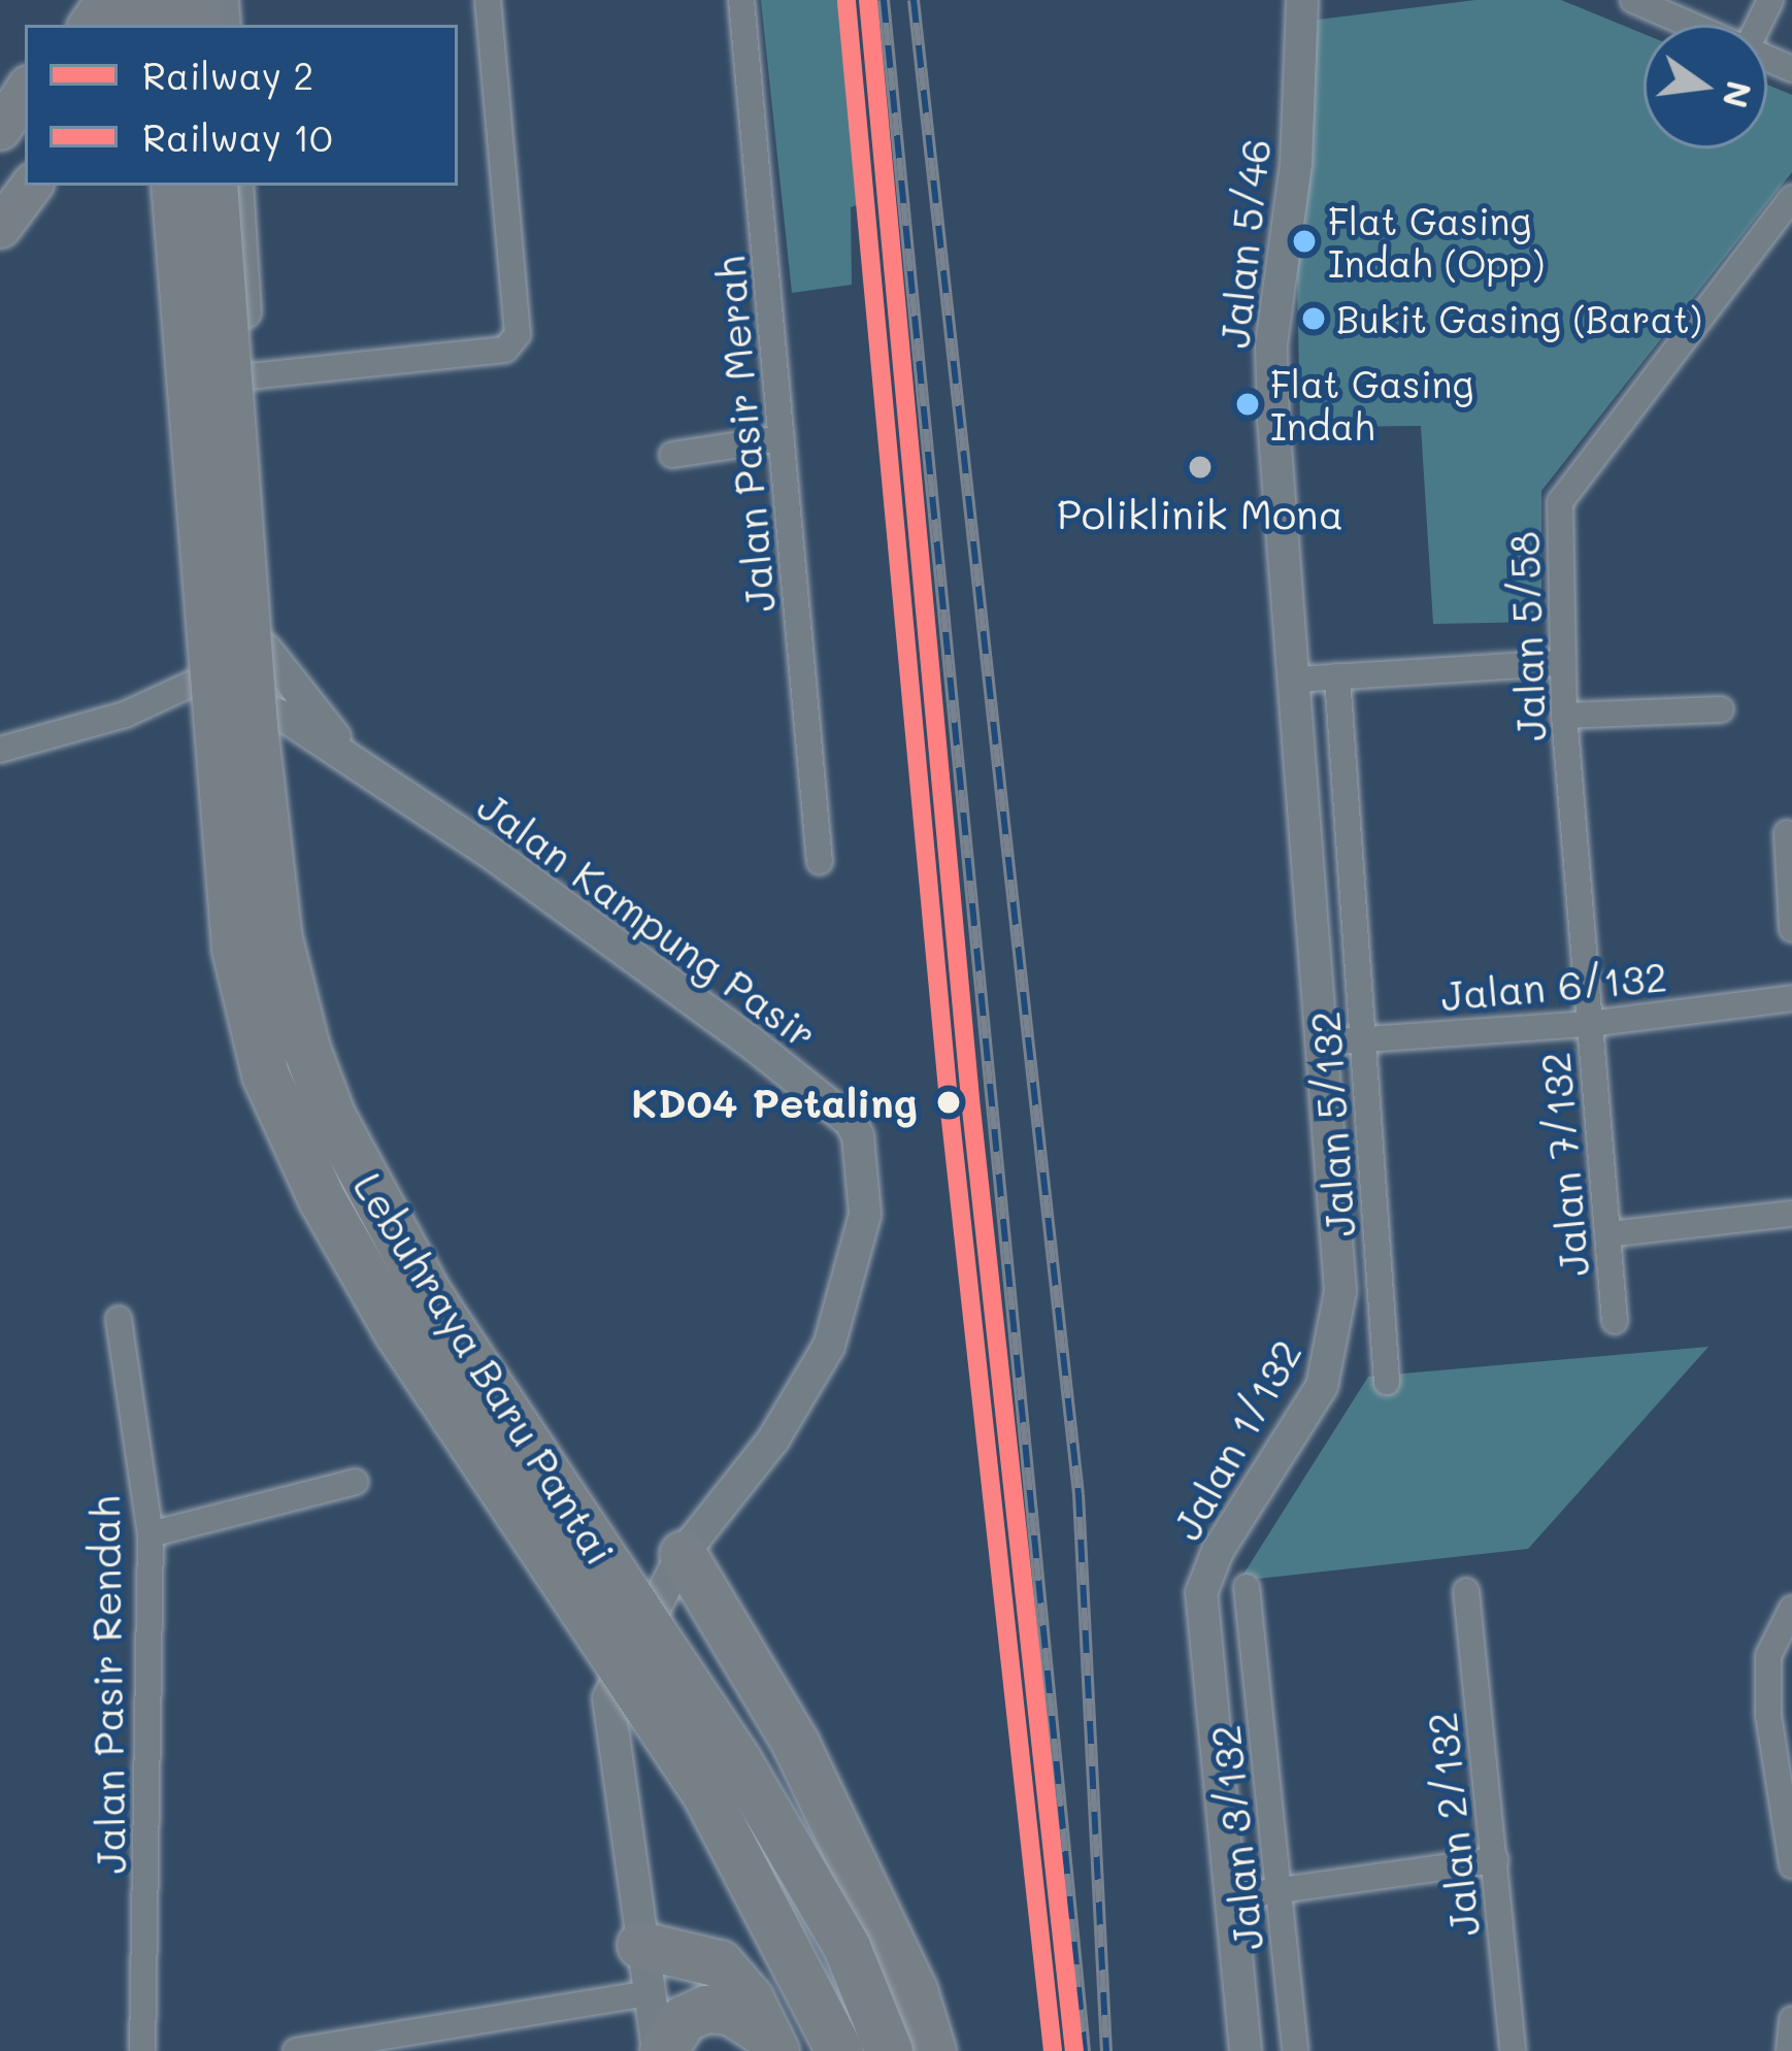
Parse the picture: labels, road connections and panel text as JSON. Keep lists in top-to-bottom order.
{
  "streets": {
    "highway": ["Lebuhraya Baru Pantai"],
    "street": [
      "Jalan 5/46",
      "Jalan Pasir Merah",
      "Jalan 5/58",
      "Jalan Kampung Pasir",
      "Jalan 6/132",
      "Jalan 5/132",
      "Jalan 7/132",
      "Jalan 1/132",
      "Jalan Pasir Rendah",
      "Jalan 2/132",
      "Jalan 3/132"
    ]
  },
  "crossings": [
    ["Jalan 5/46", "Jalan 1/132"],
    ["Jalan 5/58", "Jalan 7/132"],
    ["Jalan 6/132", "Jalan 5/132"],
    ["Jalan 6/132", "Jalan 7/132"],
    ["Jalan 6/132", "Jalan 1/132"]
  ],
  "places": [
    "Flat Gasing Indah (Opp)",
    "Bukit Gasing (Barat)",
    "Flat Gasing Indah",
    "Poliklinik Mona",
    "KD04 Petaling"
  ],
  "lines": ["rail line 2", "rail line 10"],
  "legend": ["Railway 2", "Railway 10"],
  "north": "right"
}
